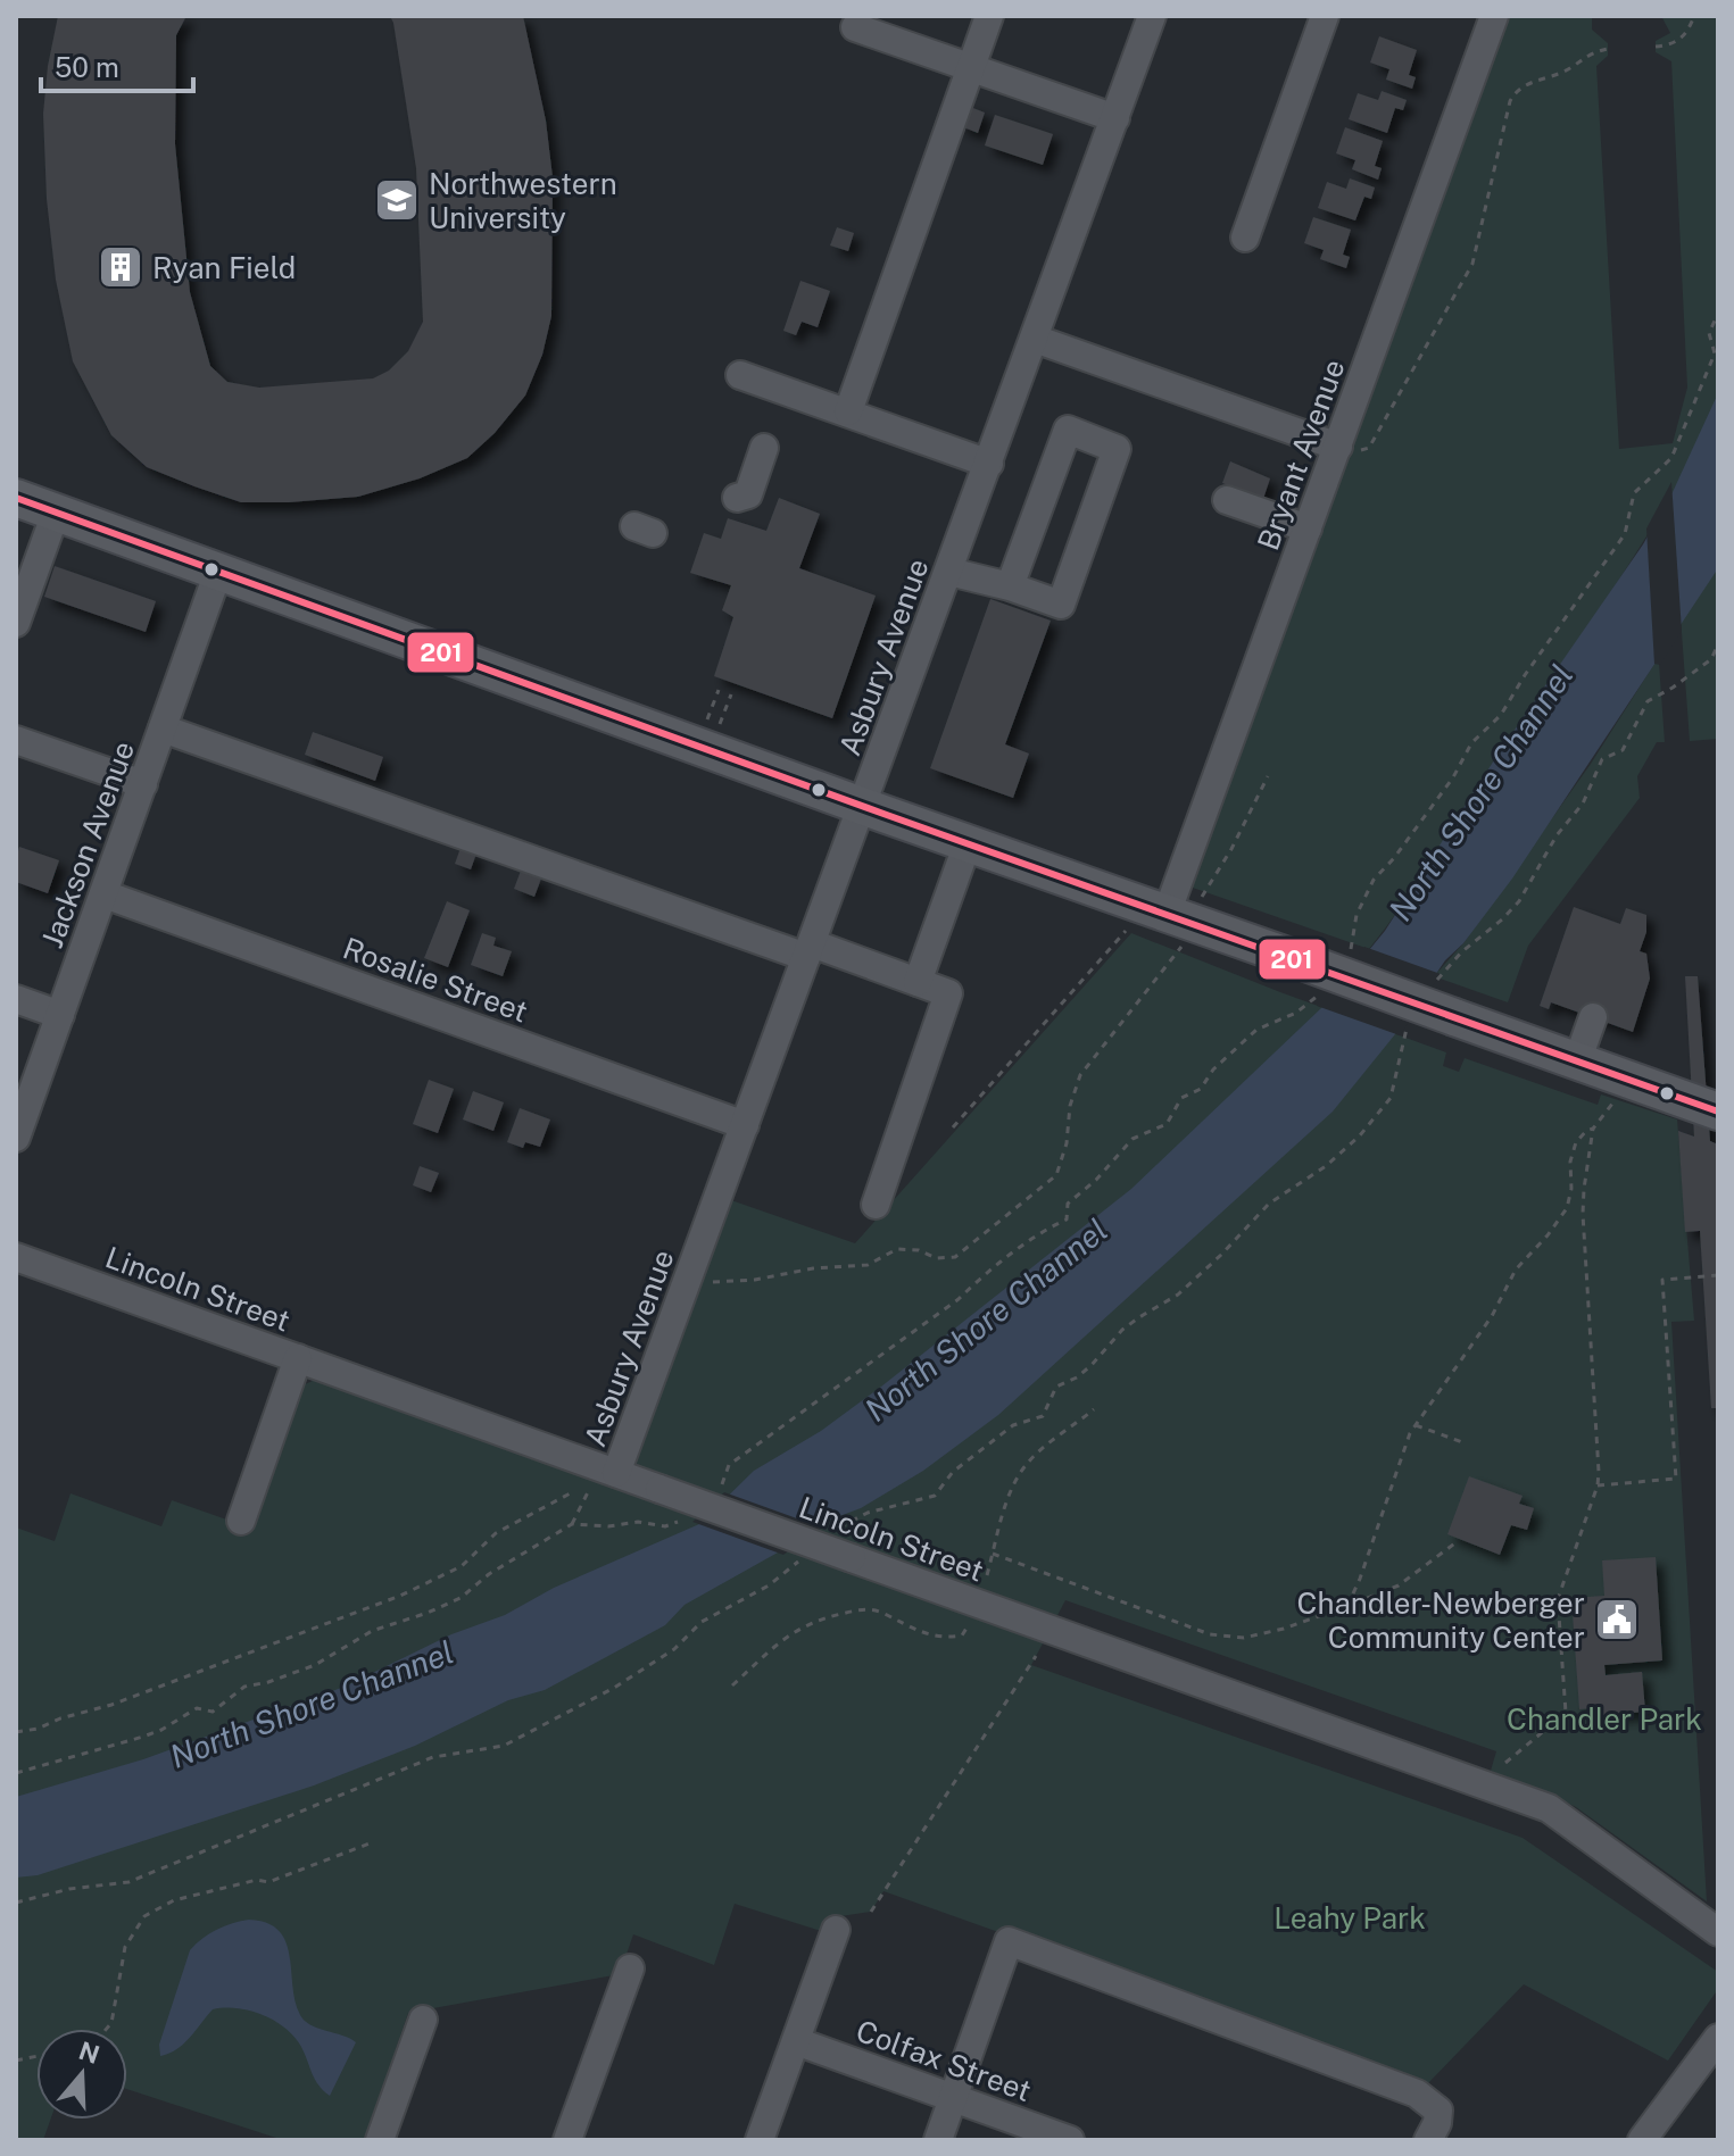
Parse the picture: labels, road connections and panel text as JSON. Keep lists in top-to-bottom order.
{
  "streets": {
    "street": [
      "Bryant Avenue",
      "Asbury Avenue",
      "Jackson Avenue",
      "Rosalie Street",
      "Lincoln Street",
      "Colfax Street"
    ]
  },
  "crossings": [
    ["Asbury Avenue", "Rosalie Street"],
    ["Asbury Avenue", "Lincoln Street"],
    ["Jackson Avenue", "Rosalie Street"]
  ],
  "water": ["North Shore Channel"],
  "parks": ["Chandler Park", "Leahy Park"],
  "places": {
    "school or university": ["Northwestern University"],
    "building": ["Ryan Field"],
    "public building": ["Chandler-Newberger Community Center"]
  },
  "lines": ["transit line 201"],
  "scale_bar": "50 m",
  "north": "top"
}
